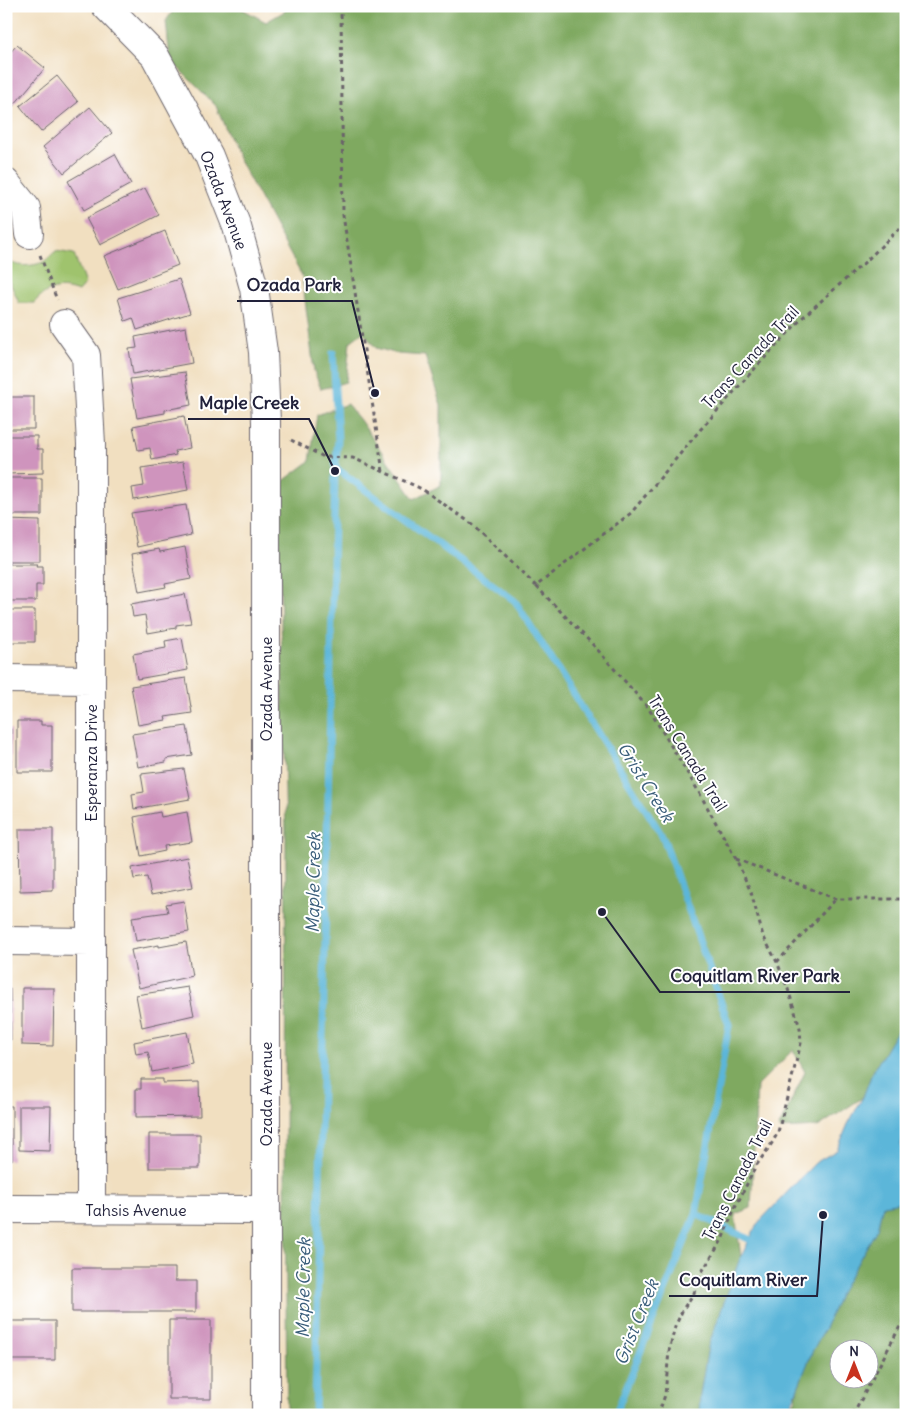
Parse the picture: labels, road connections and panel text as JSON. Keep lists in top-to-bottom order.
{
  "streets": {
    "street": ["Ozada Avenue", "Esperanza Drive", "Tahsis Avenue"],
    "path": ["Trans Canada Trail"]
  },
  "crossings": [
    ["Ozada Avenue", "Tahsis Avenue"],
    ["Esperanza Drive", "Tahsis Avenue"]
  ],
  "water": ["Grist Creek", "Maple Creek"],
  "places": [
    "Ozada Park",
    "Maple Creek",
    "Coquitlam River Park",
    "Coquitlam River"
  ],
  "north": "top"
}
